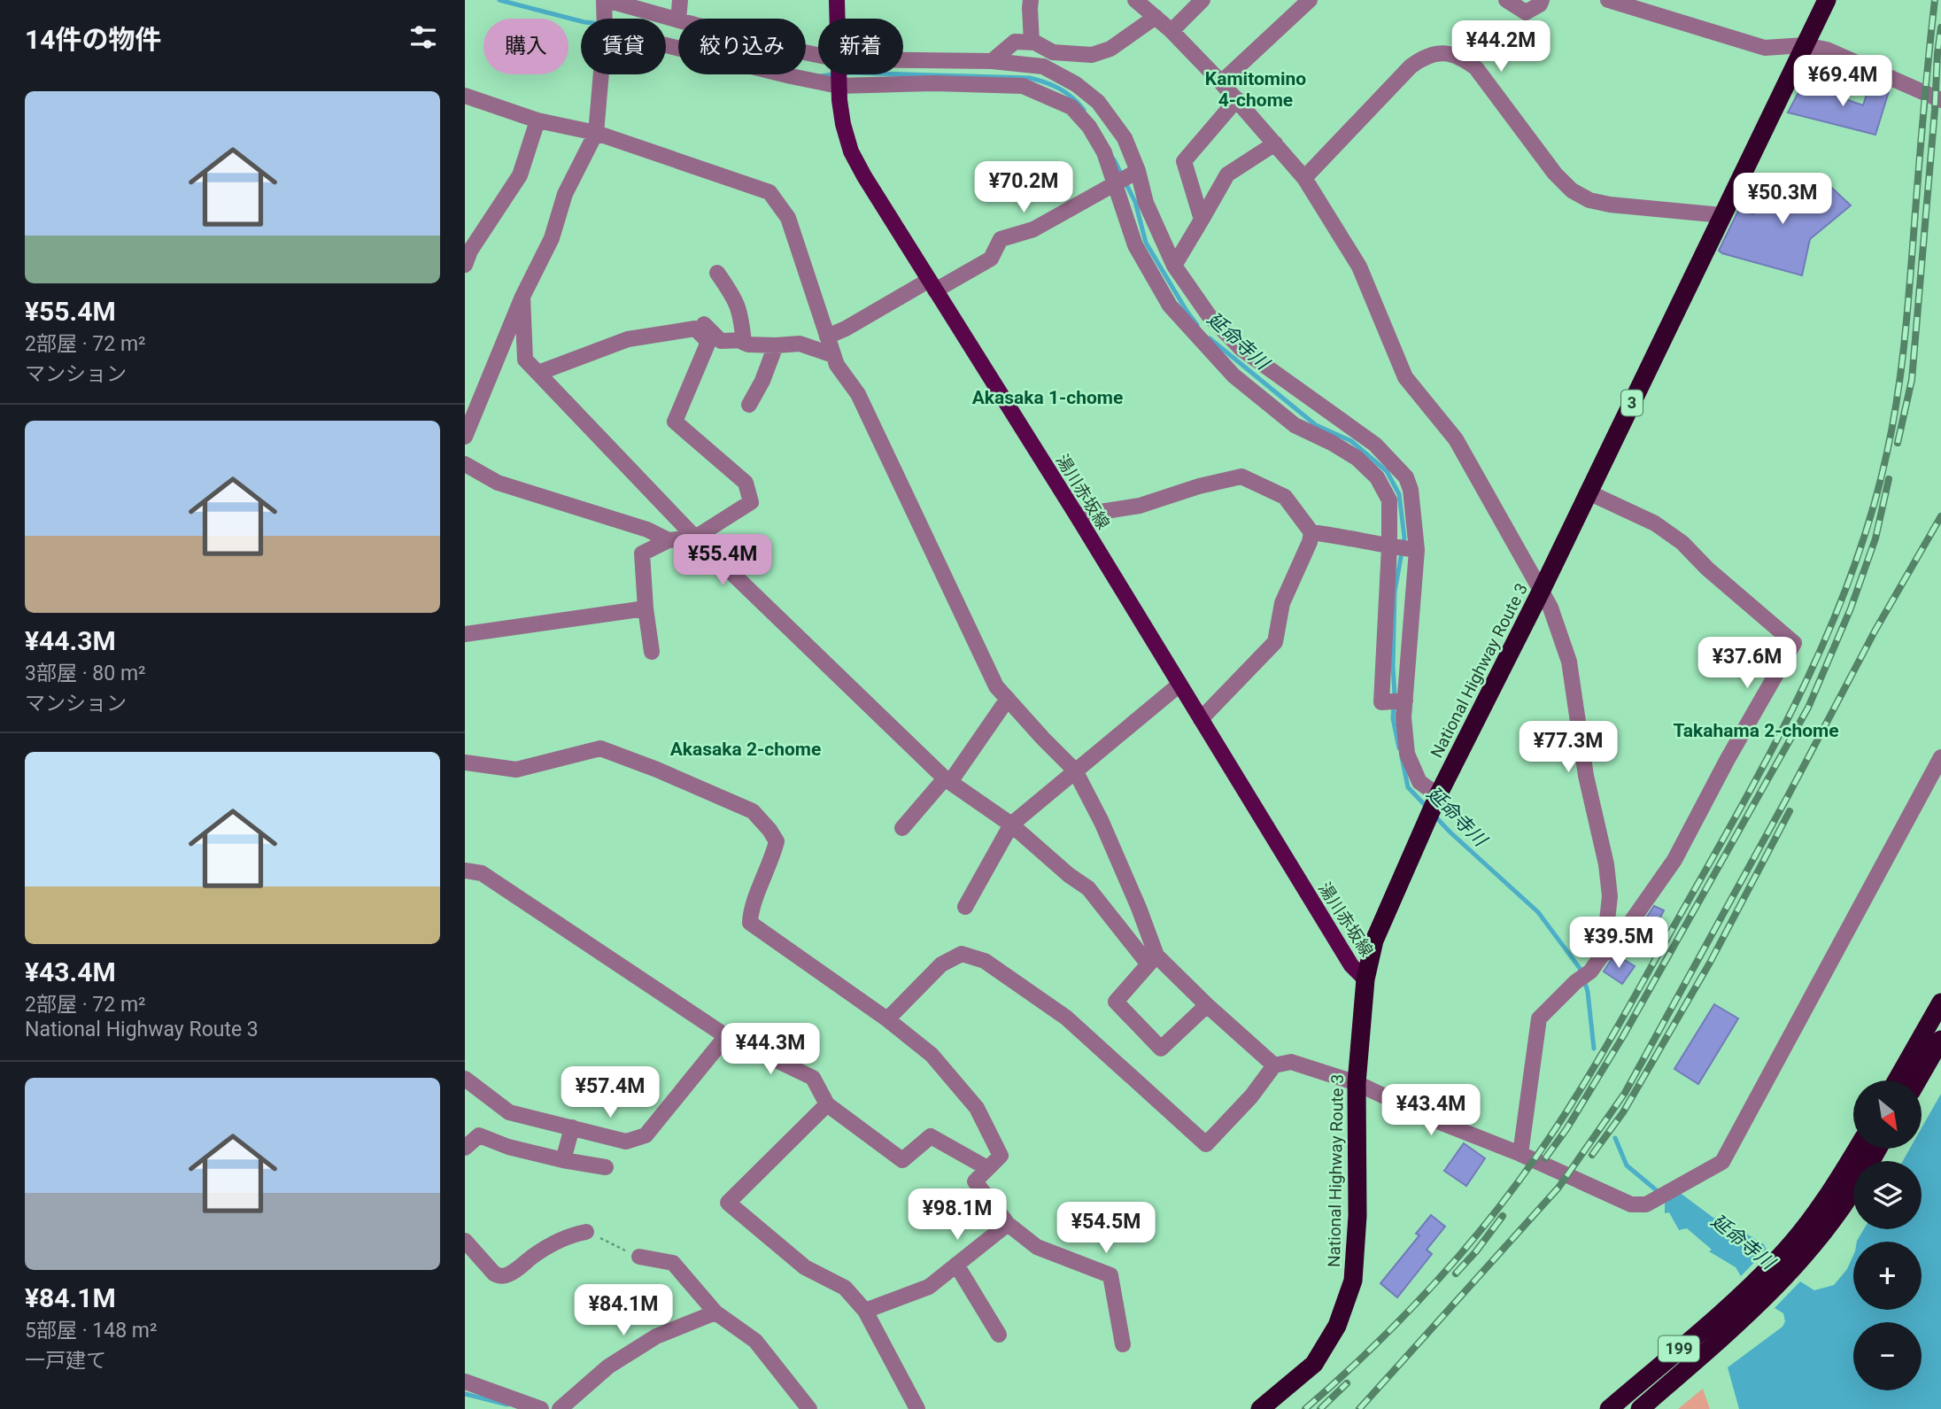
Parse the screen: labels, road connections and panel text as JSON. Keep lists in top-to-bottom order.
{
  "streets": {
    "highway": ["3", "National Highway Route 3", "199"],
    "main road": ["湯川赤坂線"]
  },
  "crossings": [
    ["湯川赤坂線", "National Highway Route 3"]
  ],
  "districts": [
    "Kamitomino 4-chome",
    "Akasaka 1-chome",
    "Takahama 2-chome",
    "Akasaka 2-chome"
  ],
  "water": ["延命寺川"],
  "north": "bottom right",
  "page": {
    "heading": "14件の物件",
    "chip": [
      "購入",
      "賃貸",
      "絞り込み",
      "新着"
    ],
    "price": [
      "¥44.2M",
      "¥69.4M",
      "¥70.2M",
      "¥50.3M",
      "¥55.4M",
      "¥37.6M",
      "¥77.3M",
      "¥39.5M",
      "¥44.3M",
      "¥57.4M",
      "¥43.4M",
      "¥98.1M",
      "¥54.5M",
      "¥84.1M"
    ],
    "list": [
      {
        "name": "¥55.4M",
        "note": "2部屋 · 72 m² · マンション"
      },
      {
        "name": "¥44.3M",
        "note": "3部屋 · 80 m² · マンション"
      },
      {
        "name": "¥43.4M",
        "note": "2部屋 · 72 m² · National Highway Route 3"
      },
      {
        "name": "¥84.1M",
        "note": "5部屋 · 148 m² · 一戸建て"
      }
    ],
    "map_buttons": ["+", "−"]
  }
}
